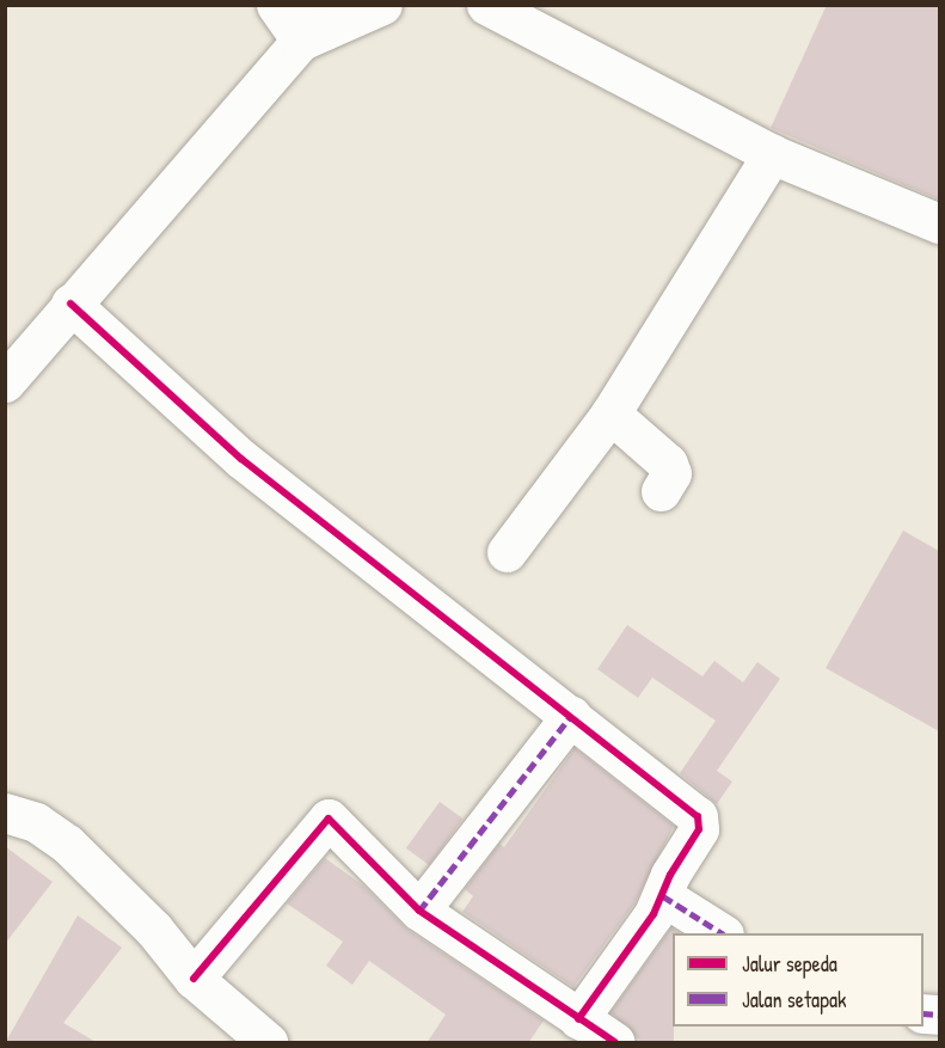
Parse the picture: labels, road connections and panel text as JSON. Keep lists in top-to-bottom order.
{
  "legend": ["Jalur sepeda", "Jalan setapak"]
}
